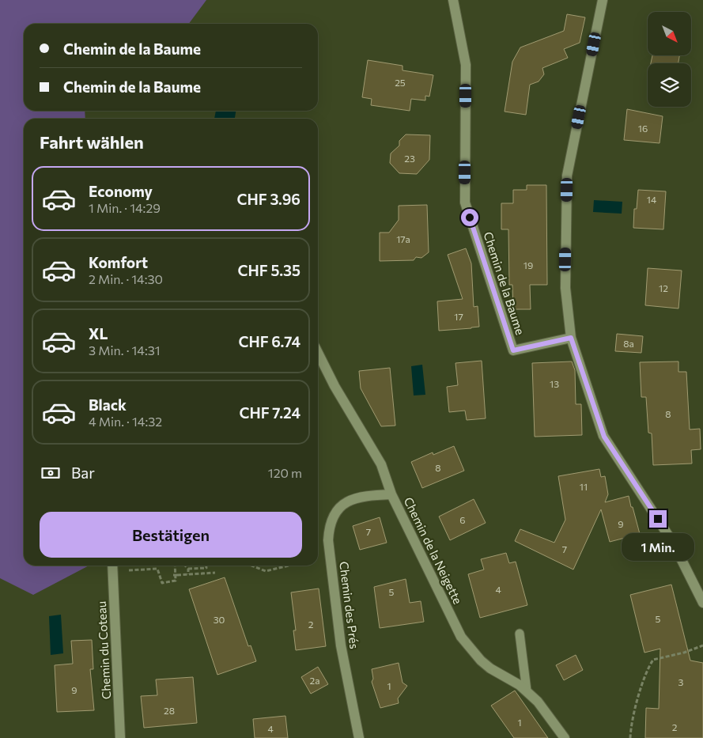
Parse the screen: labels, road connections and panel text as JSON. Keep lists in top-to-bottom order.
{
  "streets": {
    "street": [
      "Chemin de la Baume",
      "Chemin de la Neigette",
      "Chemin des Prés",
      "Chemin du Coteau"
    ]
  },
  "crossings": [
    ["Chemin de la Neigette", "Chemin des Prés"]
  ],
  "house_numbers": [
    "25",
    "16",
    "23",
    "14",
    "17a",
    "19",
    "12",
    "17",
    "8a",
    "13",
    "8",
    "8",
    "11",
    "6",
    "9",
    "7",
    "7",
    "4",
    "5",
    "5",
    "30",
    "2",
    "2a",
    "3",
    "1",
    "9",
    "28",
    "1",
    "2",
    "4"
  ],
  "north": "bottom right",
  "page": {
    "banner": ["Chemin de la Baume", "Chemin de la Baume"],
    "heading": "Fahrt wählen",
    "list": [
      {
        "name": "Economy",
        "note": "1 Min. · 14:29",
        "value": "CHF 3.96"
      },
      {
        "name": "Komfort",
        "note": "2 Min. · 14:30",
        "value": "CHF 5.35"
      },
      {
        "name": "XL",
        "note": "3 Min. · 14:31",
        "value": "CHF 6.74"
      },
      {
        "name": "Black",
        "note": "4 Min. · 14:32",
        "value": "CHF 7.24"
      }
    ],
    "pay": ["Bar", "120 m"],
    "buttons": "Bestätigen",
    "bubble": "1 Min."
  }
}
